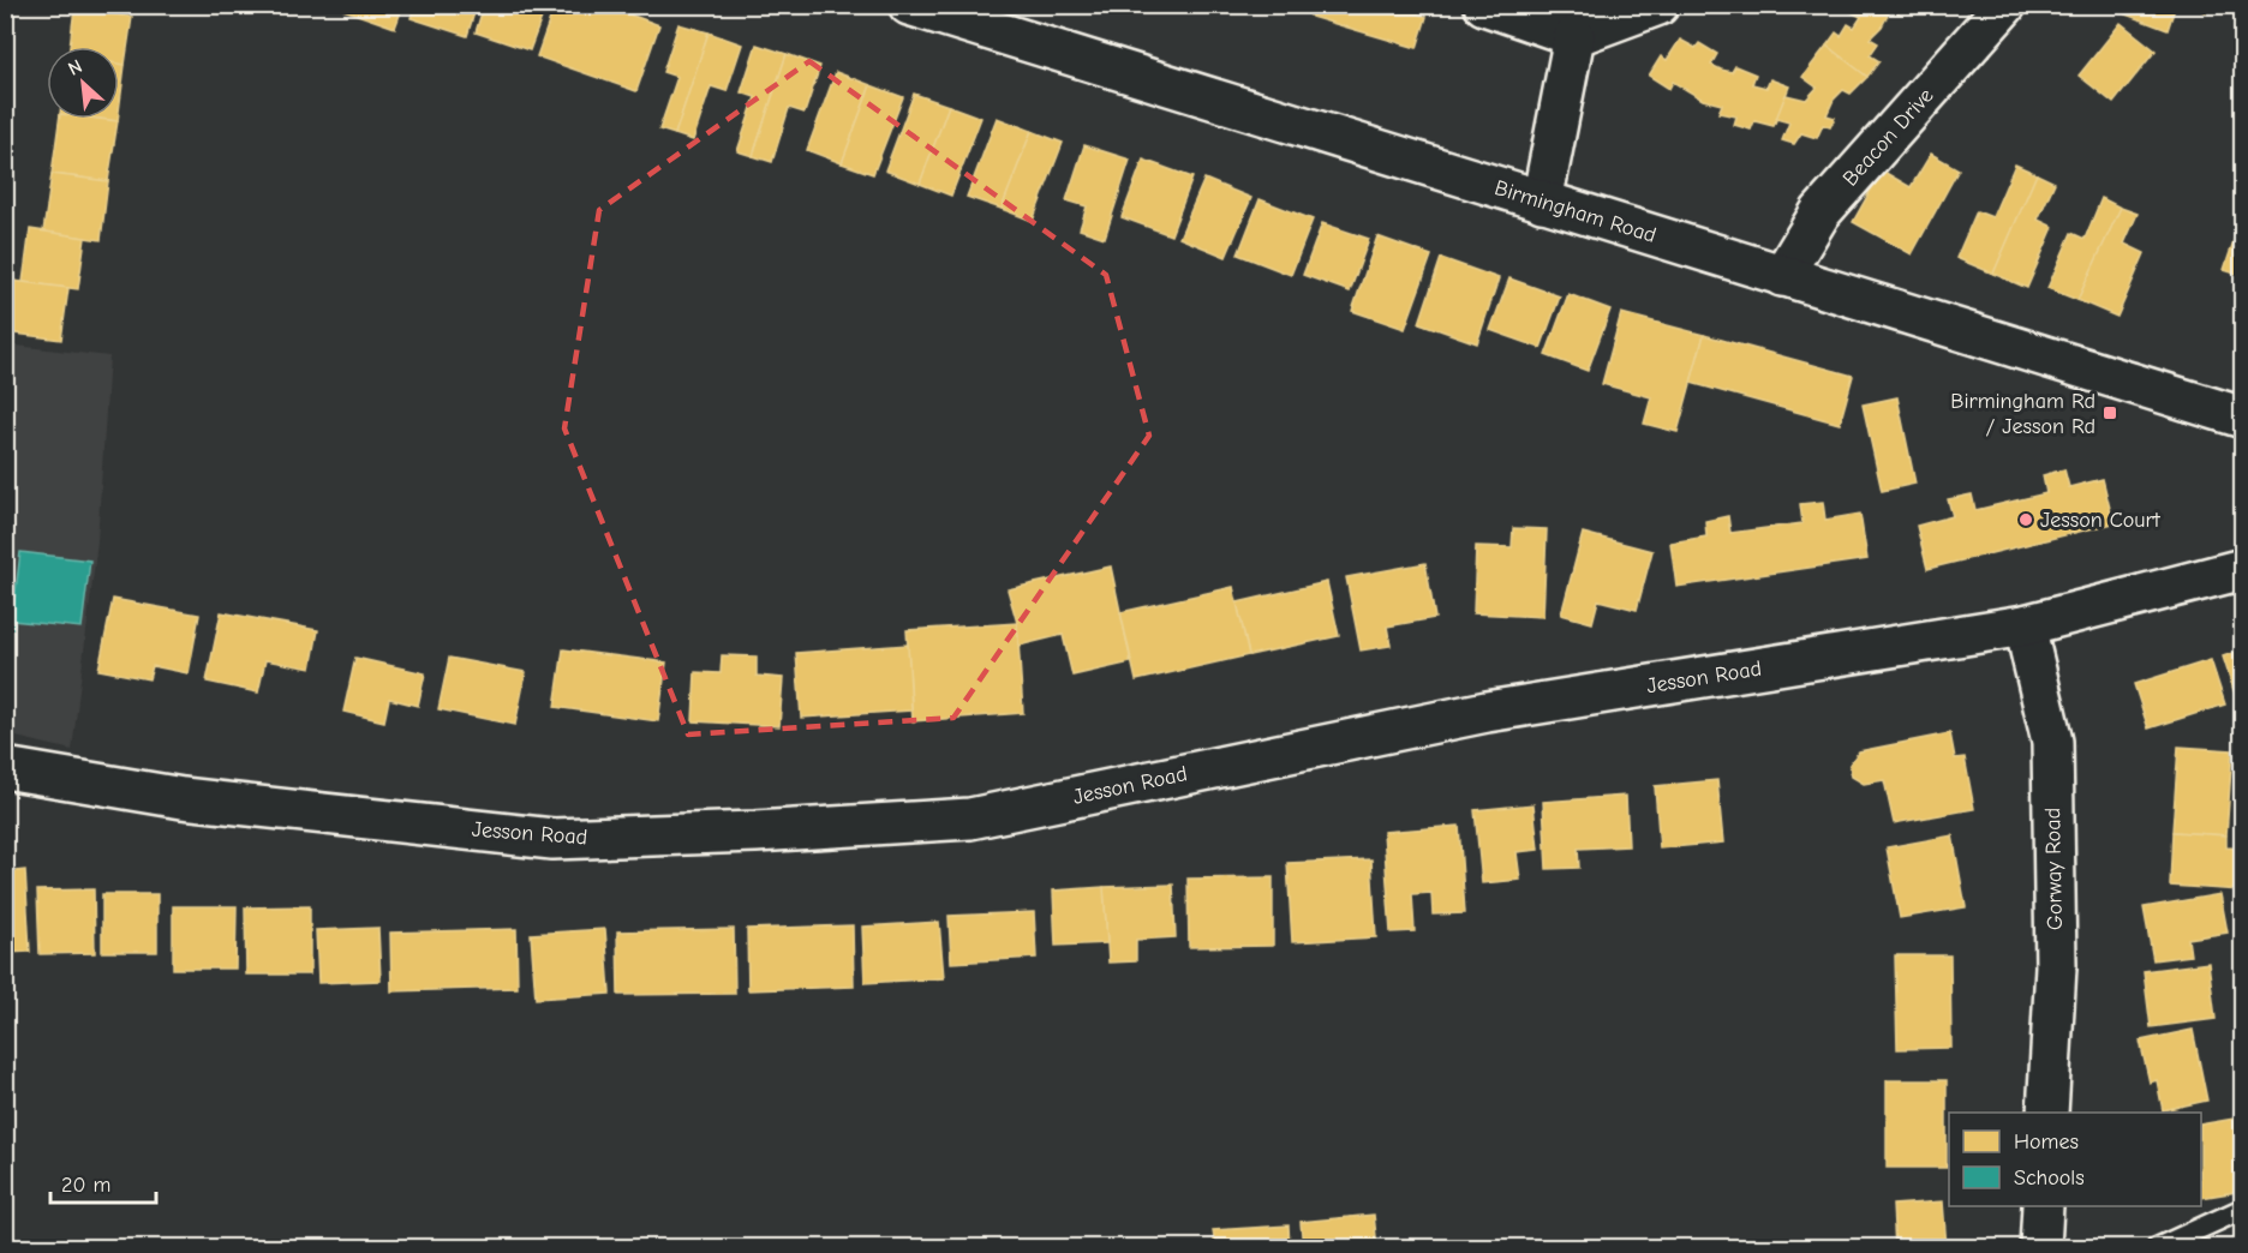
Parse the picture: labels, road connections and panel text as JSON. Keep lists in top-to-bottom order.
{
  "streets": {
    "street": [
      "Beacon Drive",
      "Birmingham Road",
      "Jesson Road",
      "Gorway Road"
    ]
  },
  "crossings": [
    ["Beacon Drive", "Birmingham Road"],
    ["Jesson Road", "Gorway Road"]
  ],
  "places": {
    "transit": ["Birmingham Rd / Jesson Rd"],
    "other": ["Jesson Court"]
  },
  "legend": ["Homes", "Schools"],
  "scale_bar": "20 m",
  "north": "top left"
}
